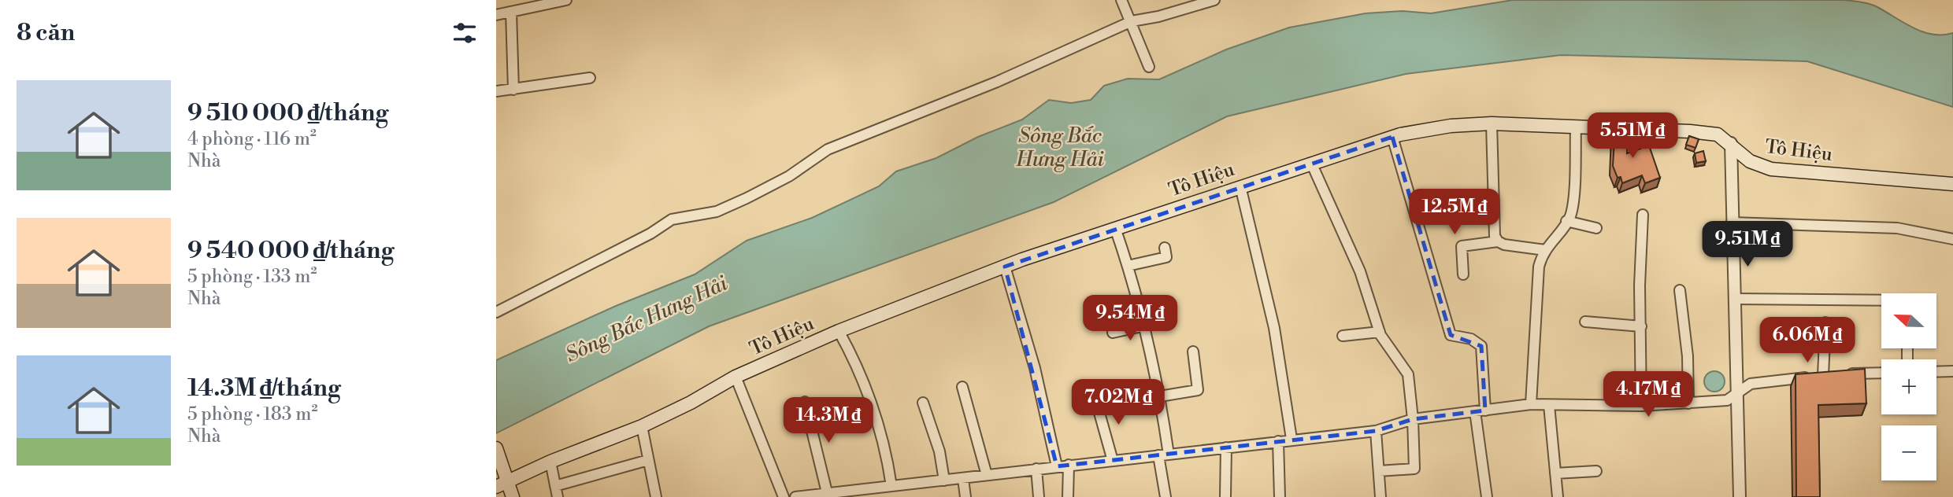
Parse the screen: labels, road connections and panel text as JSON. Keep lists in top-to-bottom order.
{
  "streets": {
    "main road": ["Tô Hiệu"]
  },
  "water": ["Sông Bắc Hưng Hải"],
  "north": "left",
  "page": {
    "heading": "8 căn",
    "list": [
      {
        "name": "9 510 000 ₫/tháng",
        "note": "4 phòng · 116 m² · Nhà"
      },
      {
        "name": "9 540 000 ₫/tháng",
        "note": "5 phòng · 133 m² · Nhà"
      },
      {
        "name": "14.3M ₫/tháng",
        "note": "5 phòng · 183 m² · Nhà"
      }
    ],
    "price": [
      "5.51M ₫",
      "12.5M ₫",
      "9.51M ₫",
      "9.54M ₫",
      "6.06M ₫",
      "4.17M ₫",
      "7.02M ₫",
      "14.3M ₫"
    ],
    "map_buttons": ["+", "−"]
  }
}
